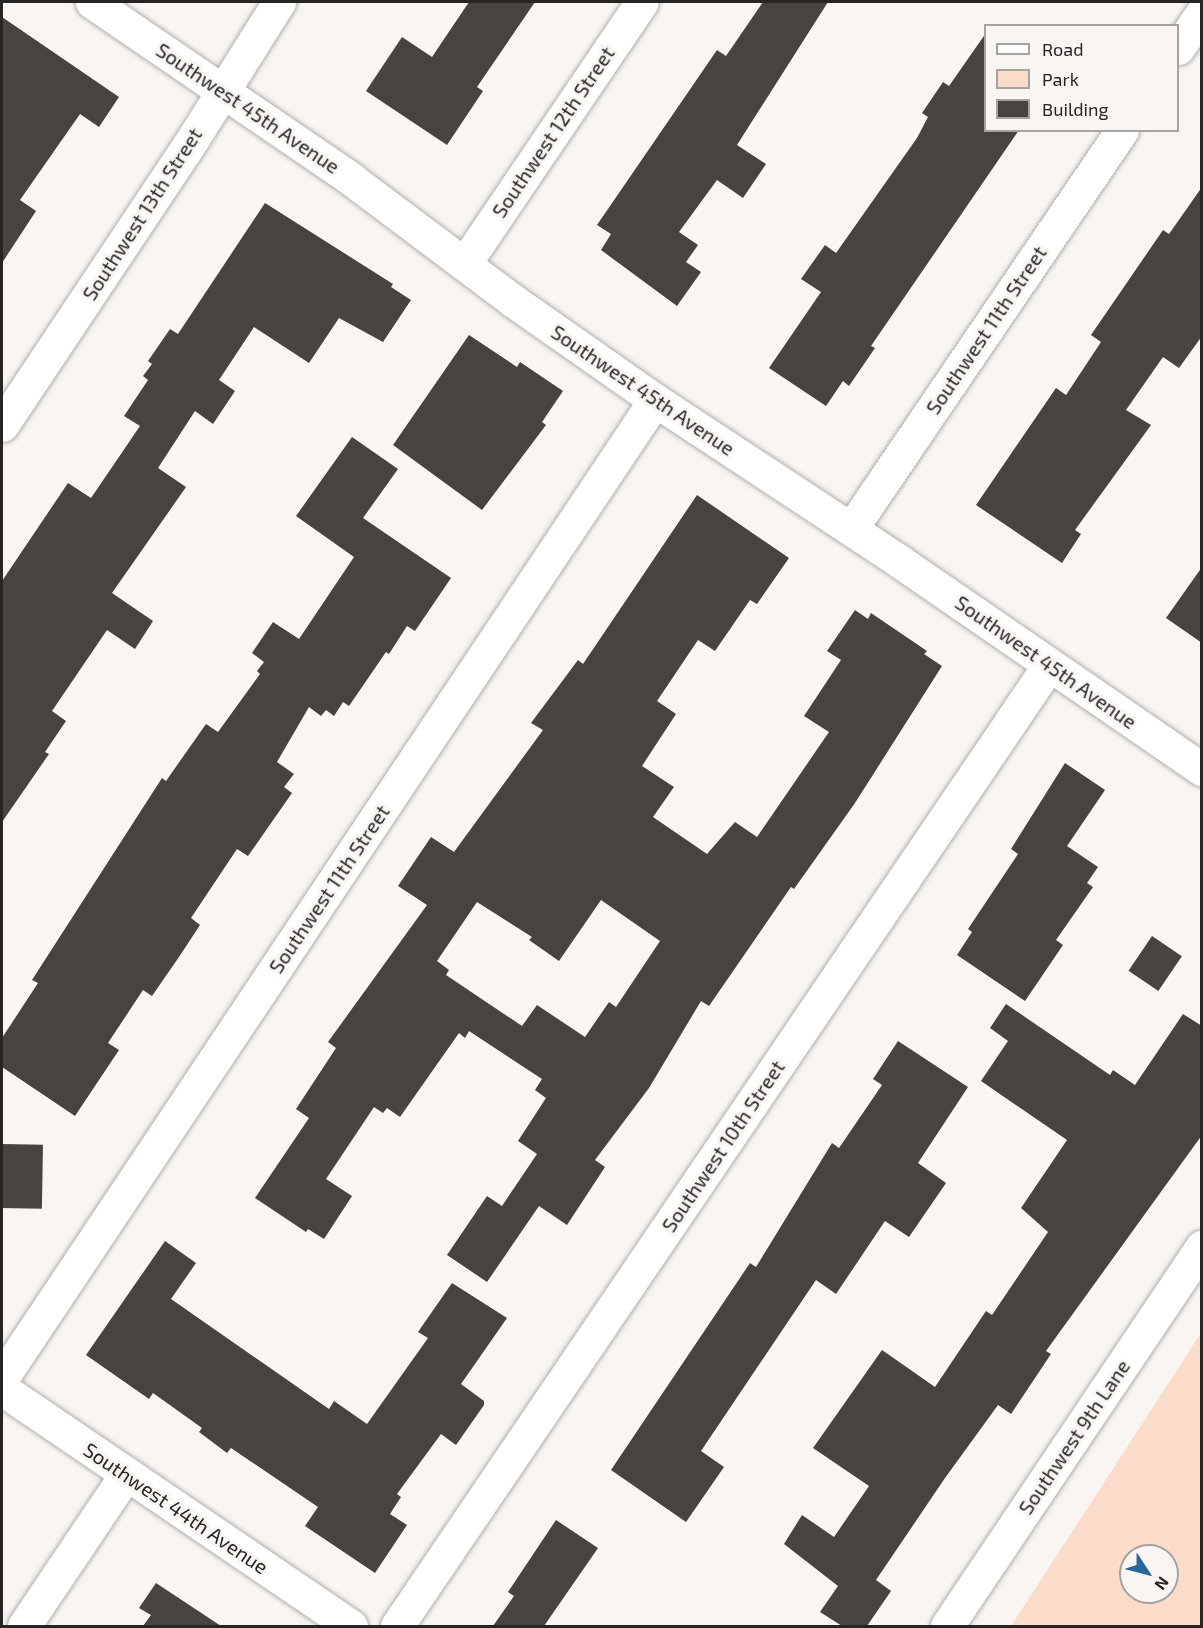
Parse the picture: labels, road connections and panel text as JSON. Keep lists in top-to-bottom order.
{
  "streets": {
    "street": [
      "Southwest 45th Avenue",
      "Southwest 12th Street",
      "Southwest 13th Street",
      "Southwest 11th Street",
      "Southwest 10th Street",
      "Southwest 9th Lane",
      "Southwest 44th Avenue"
    ]
  },
  "crossings": [
    ["Southwest 45th Avenue", "Southwest 12th Street"],
    ["Southwest 45th Avenue", "Southwest 13th Street"],
    ["Southwest 45th Avenue", "Southwest 11th Street"],
    ["Southwest 45th Avenue", "Southwest 10th Street"]
  ],
  "legend": ["Road", "Park", "Building"],
  "north": "bottom right"
}
